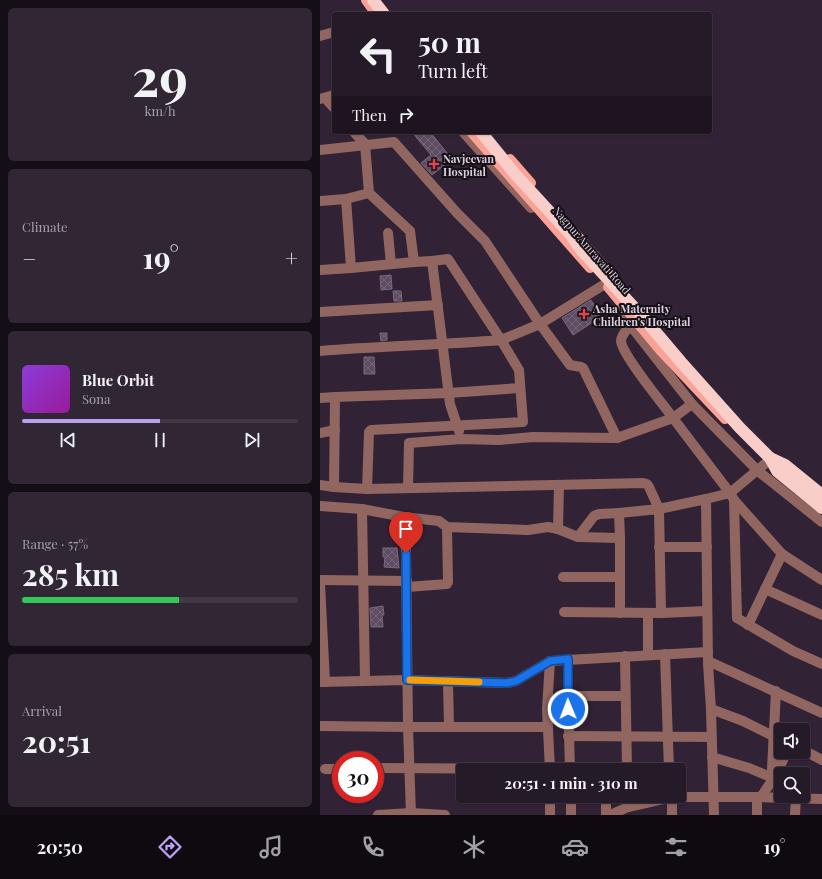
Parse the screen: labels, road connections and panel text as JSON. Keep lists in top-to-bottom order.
{
  "streets": {
    "highway": ["Nagpur Amravati Road"]
  },
  "places": {
    "health": ["Navjeevan Hospital", "Asha Maternity Children's Hospital"]
  },
  "page": {
    "tile": [
      ["29", "km/h"],
      "Climate",
      ["Range · 57%", "285 km"],
      ["Arrival", "20:51"]
    ],
    "turn": ["50 m", "Turn left"],
    "then": "Then",
    "heat": ["−", "19°", "+"],
    "song": ["Blue Orbit", "Sona"],
    "limit": "30",
    "trip": "20:51 · 1 min · 310 m",
    "tabs": ["20:50", "19°"]
  }
}
